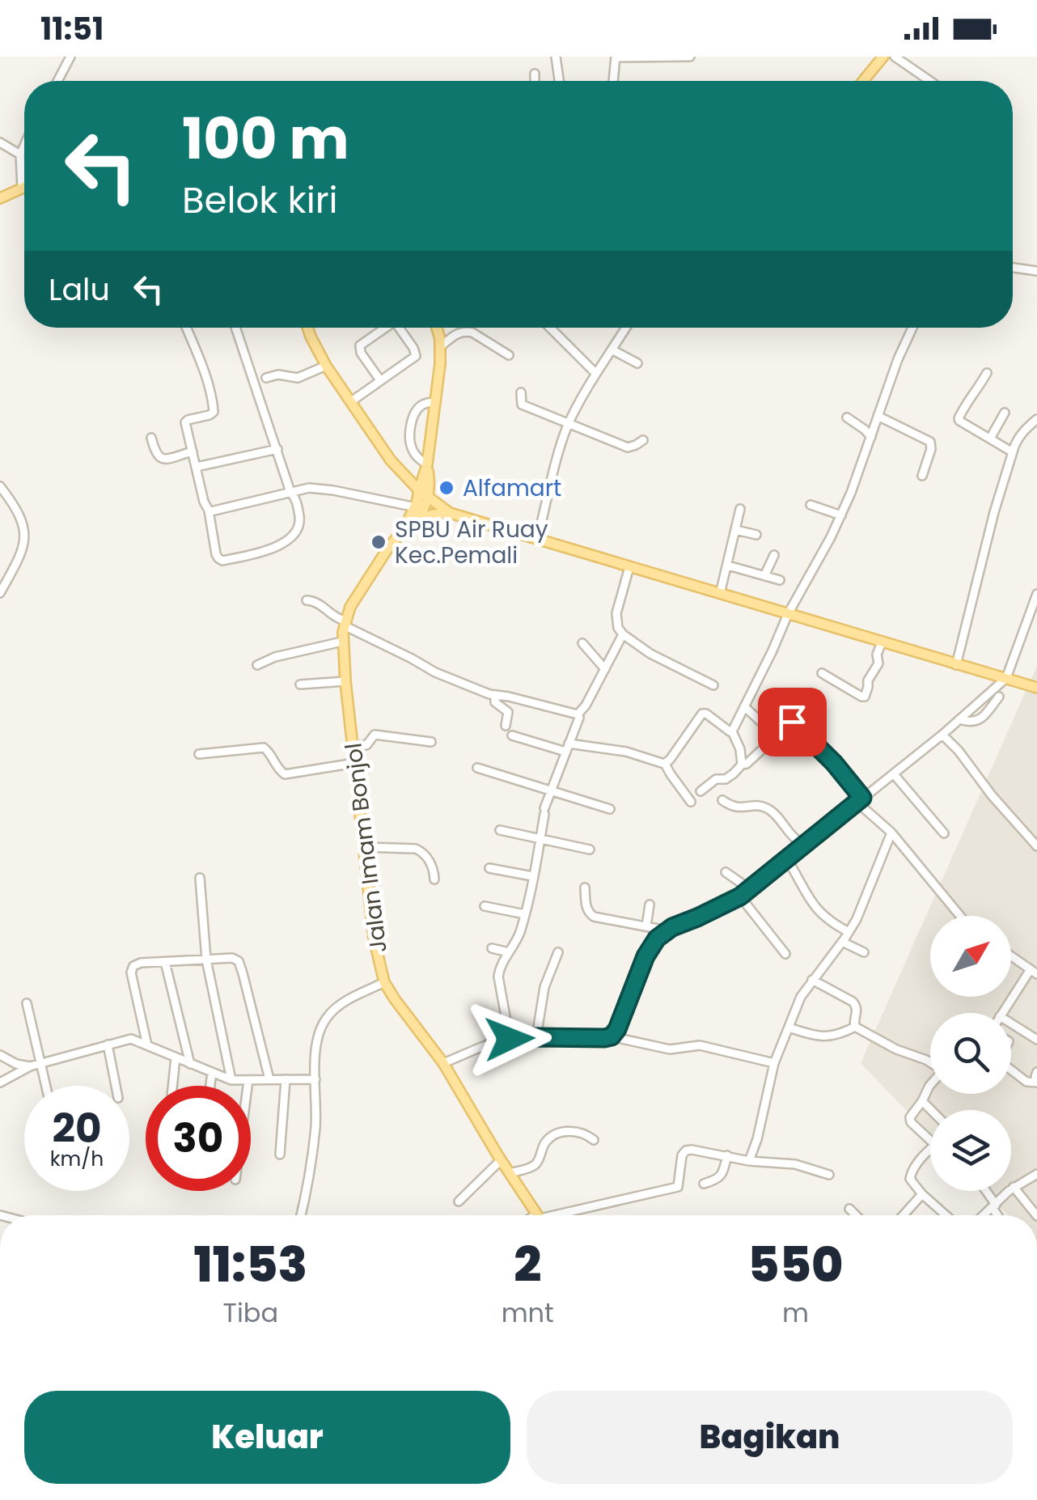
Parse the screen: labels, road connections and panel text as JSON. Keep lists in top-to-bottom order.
{
  "streets": {
    "main road": ["Jalan Imam Bonjol"]
  },
  "places": ["Alfamart", "SPBU Air Ruay Kec.Pemali"],
  "north": "top right",
  "page": {
    "status": "11:51",
    "turn": ["100 m", "Belok kiri"],
    "then": "Lalu",
    "speed": "20 km/h",
    "limit": "30",
    "eta": [
      "11:53",
      "Tiba",
      "2",
      "mnt",
      "550",
      "m"
    ],
    "buttons": ["Keluar", "Bagikan"]
  }
}
